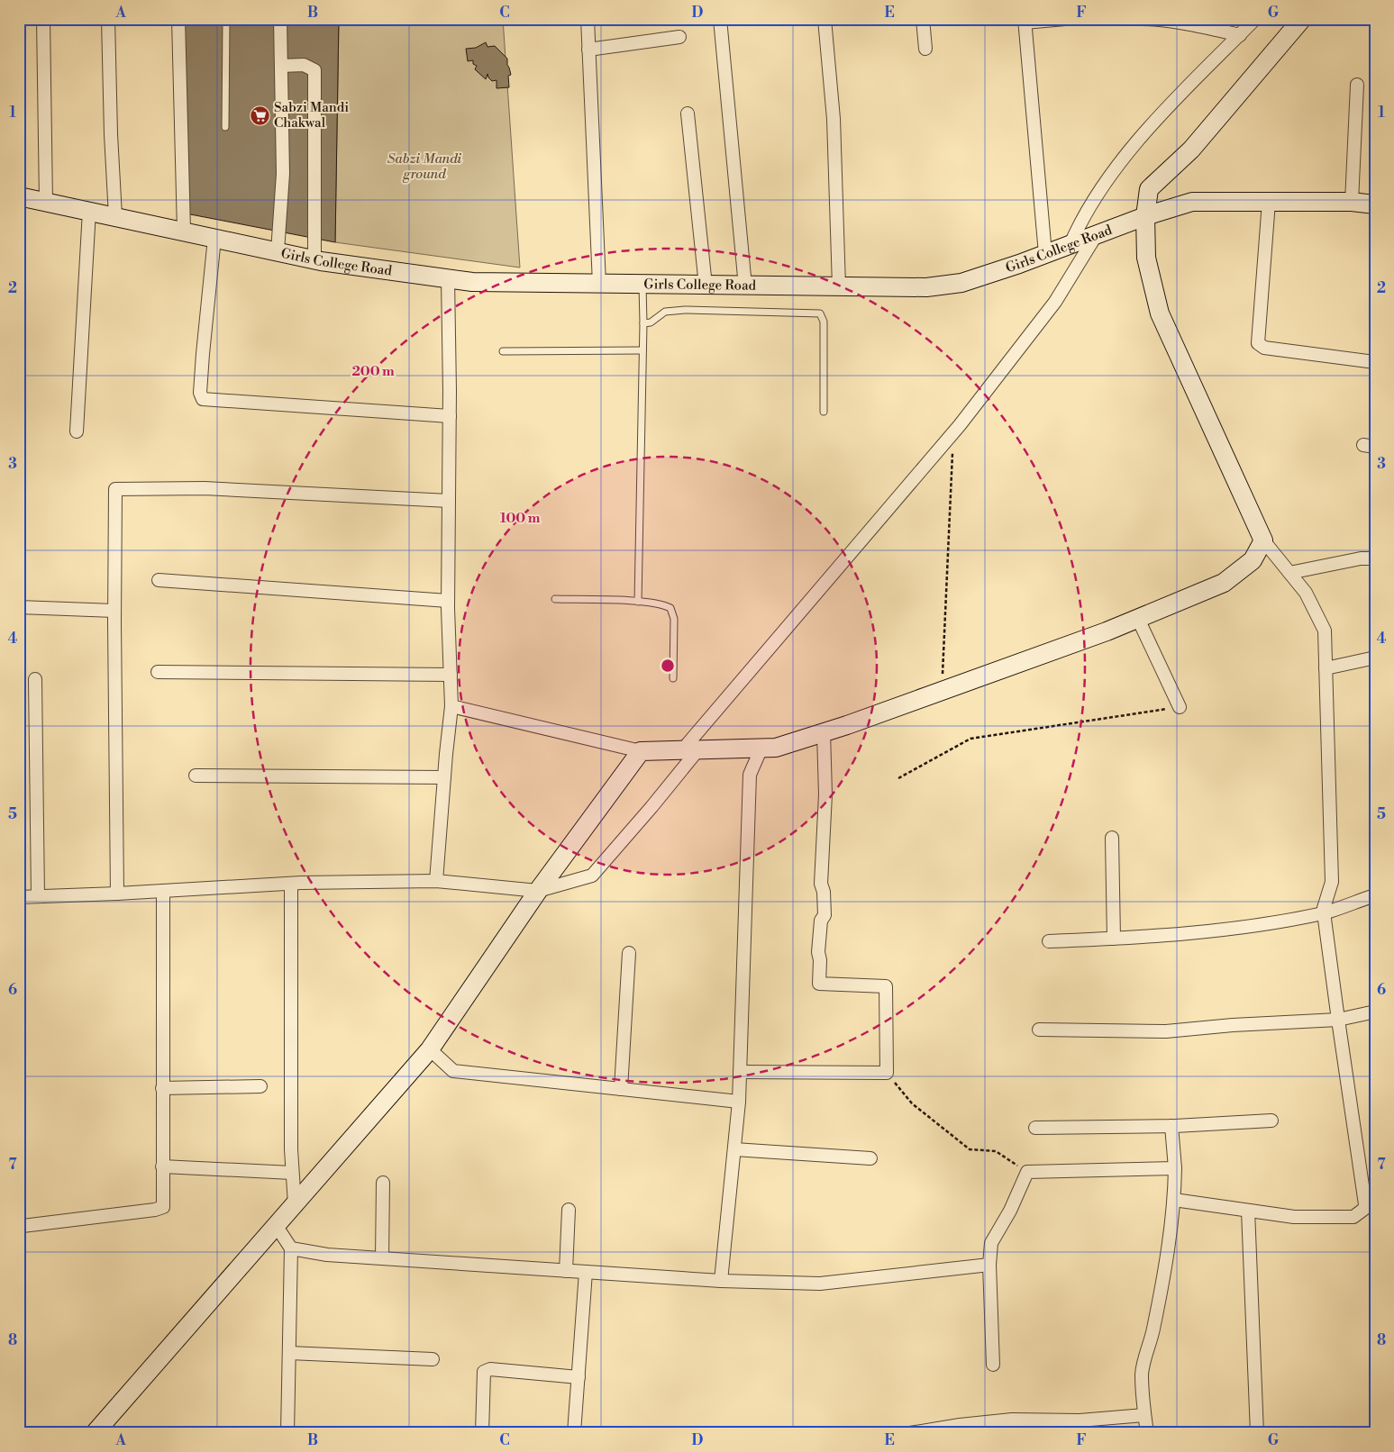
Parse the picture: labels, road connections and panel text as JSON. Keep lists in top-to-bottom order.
{
  "streets": {
    "street": ["Girls College Road"]
  },
  "parks": ["Sabzi Mandi ground"],
  "places": {
    "supermarket": ["Sabzi Mandi Chakwal"]
  },
  "grid": {
    "columns": [
      "A",
      "B",
      "C",
      "D",
      "E",
      "F",
      "G"
    ],
    "rows": [
      "1",
      "2",
      "3",
      "4",
      "5",
      "6",
      "7",
      "8"
    ]
  },
  "rings": ["200 m", "100 m"]
}
